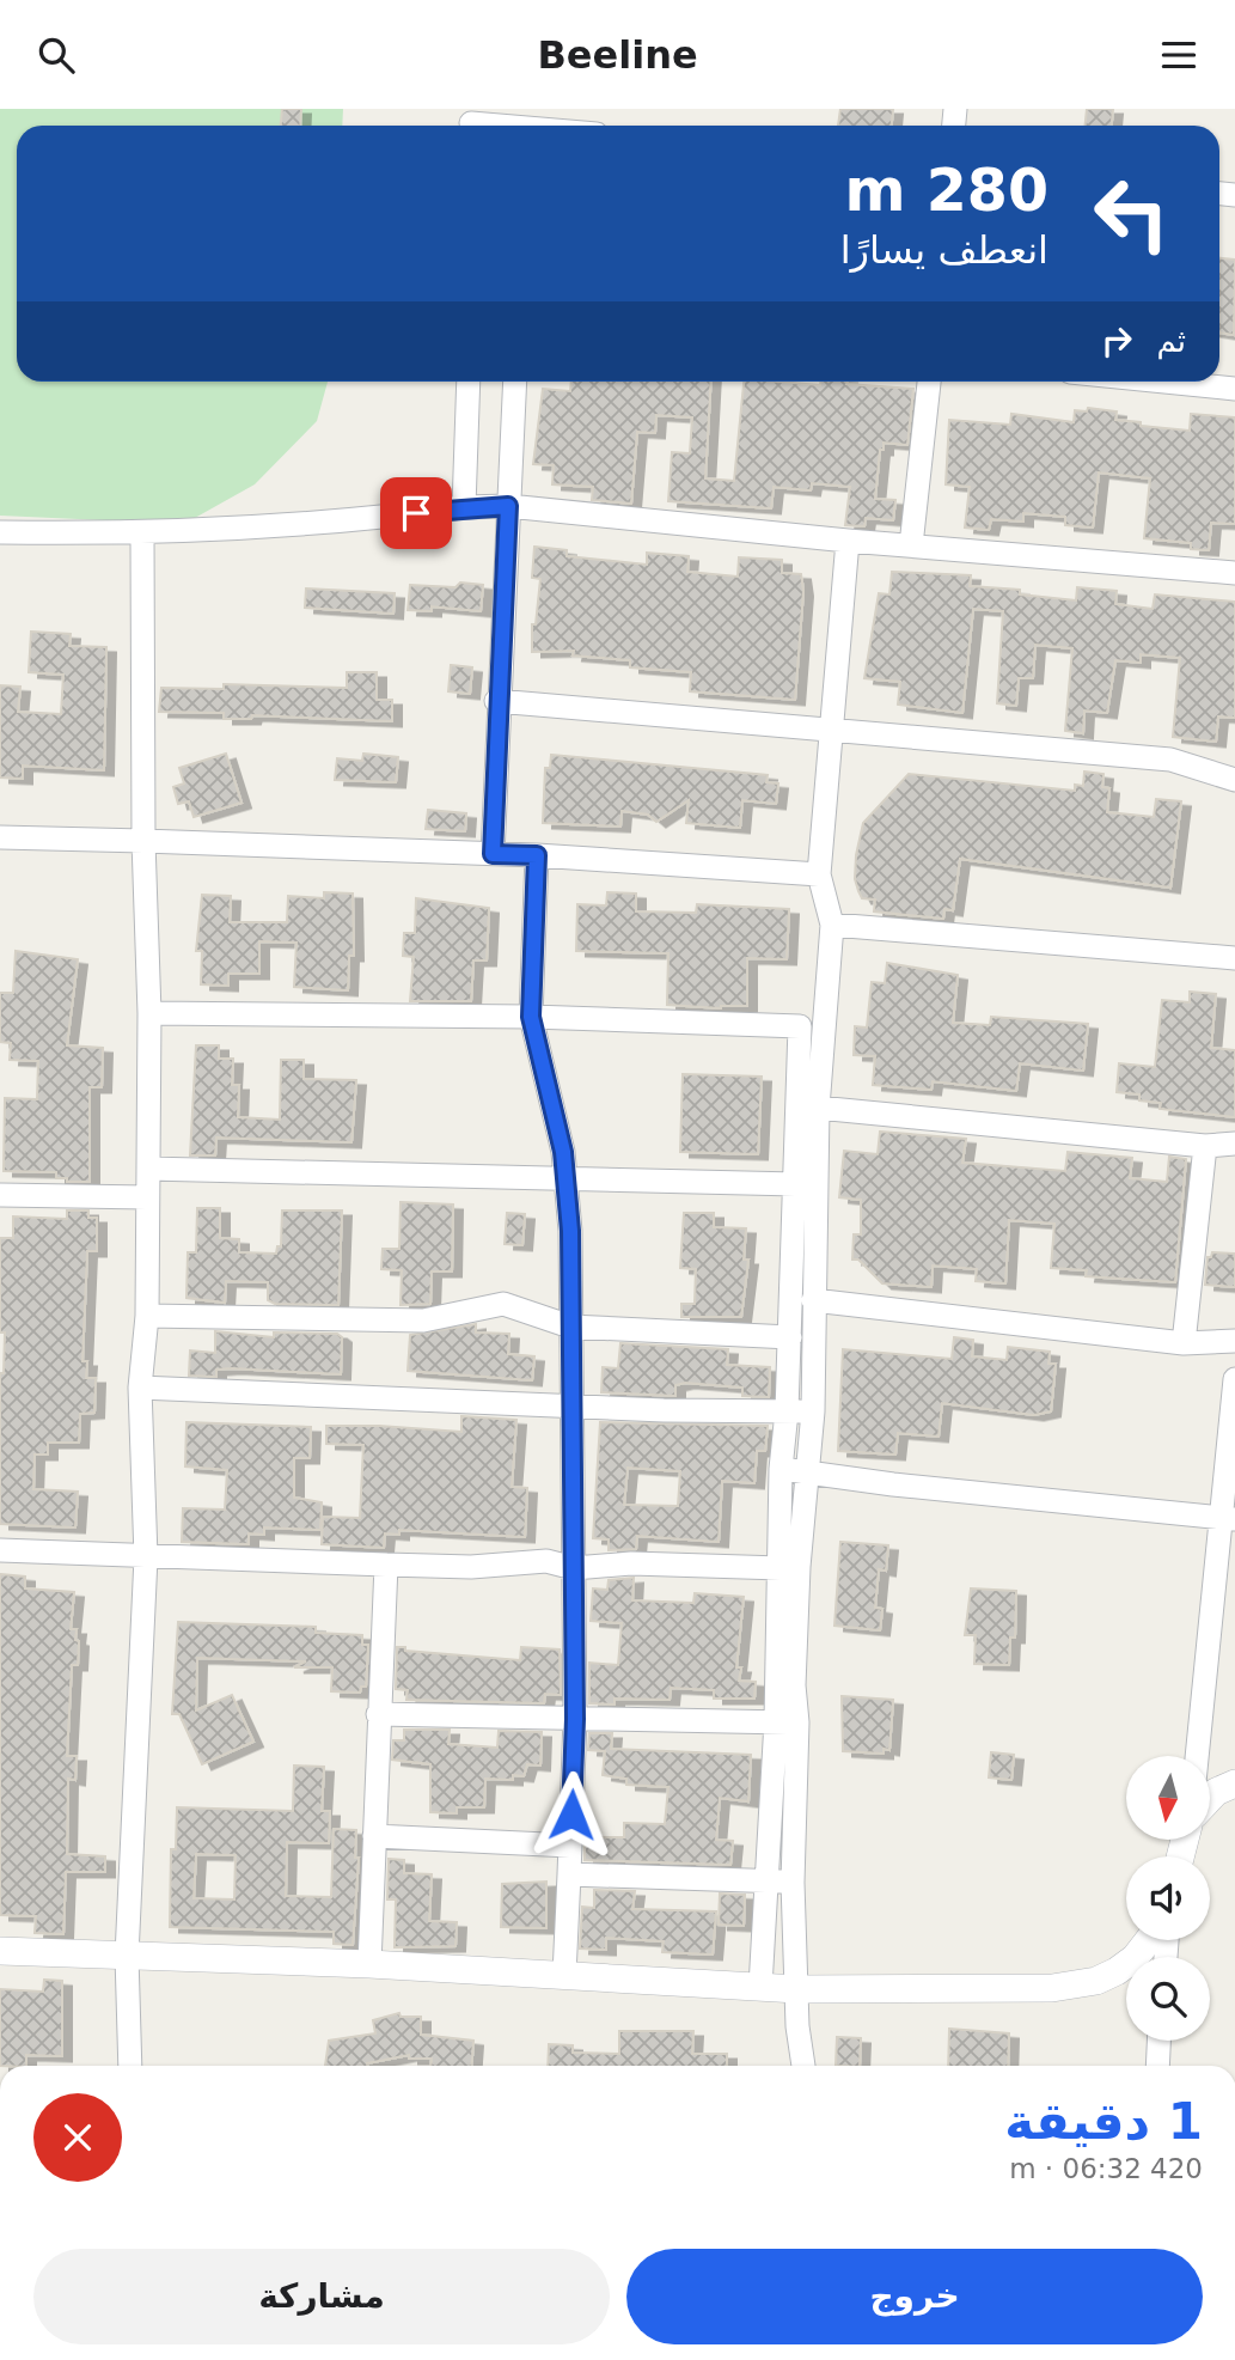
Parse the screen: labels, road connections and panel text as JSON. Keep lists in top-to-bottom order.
{
  "north": "bottom",
  "page": {
    "header": "Beeline",
    "turn": ["280 m", "انعطف يسارًا"],
    "then": "ثم",
    "heading": ["1 دقيقة", "420 m · 06:32"],
    "buttons": ["خروج", "مشاركة"]
  }
}
